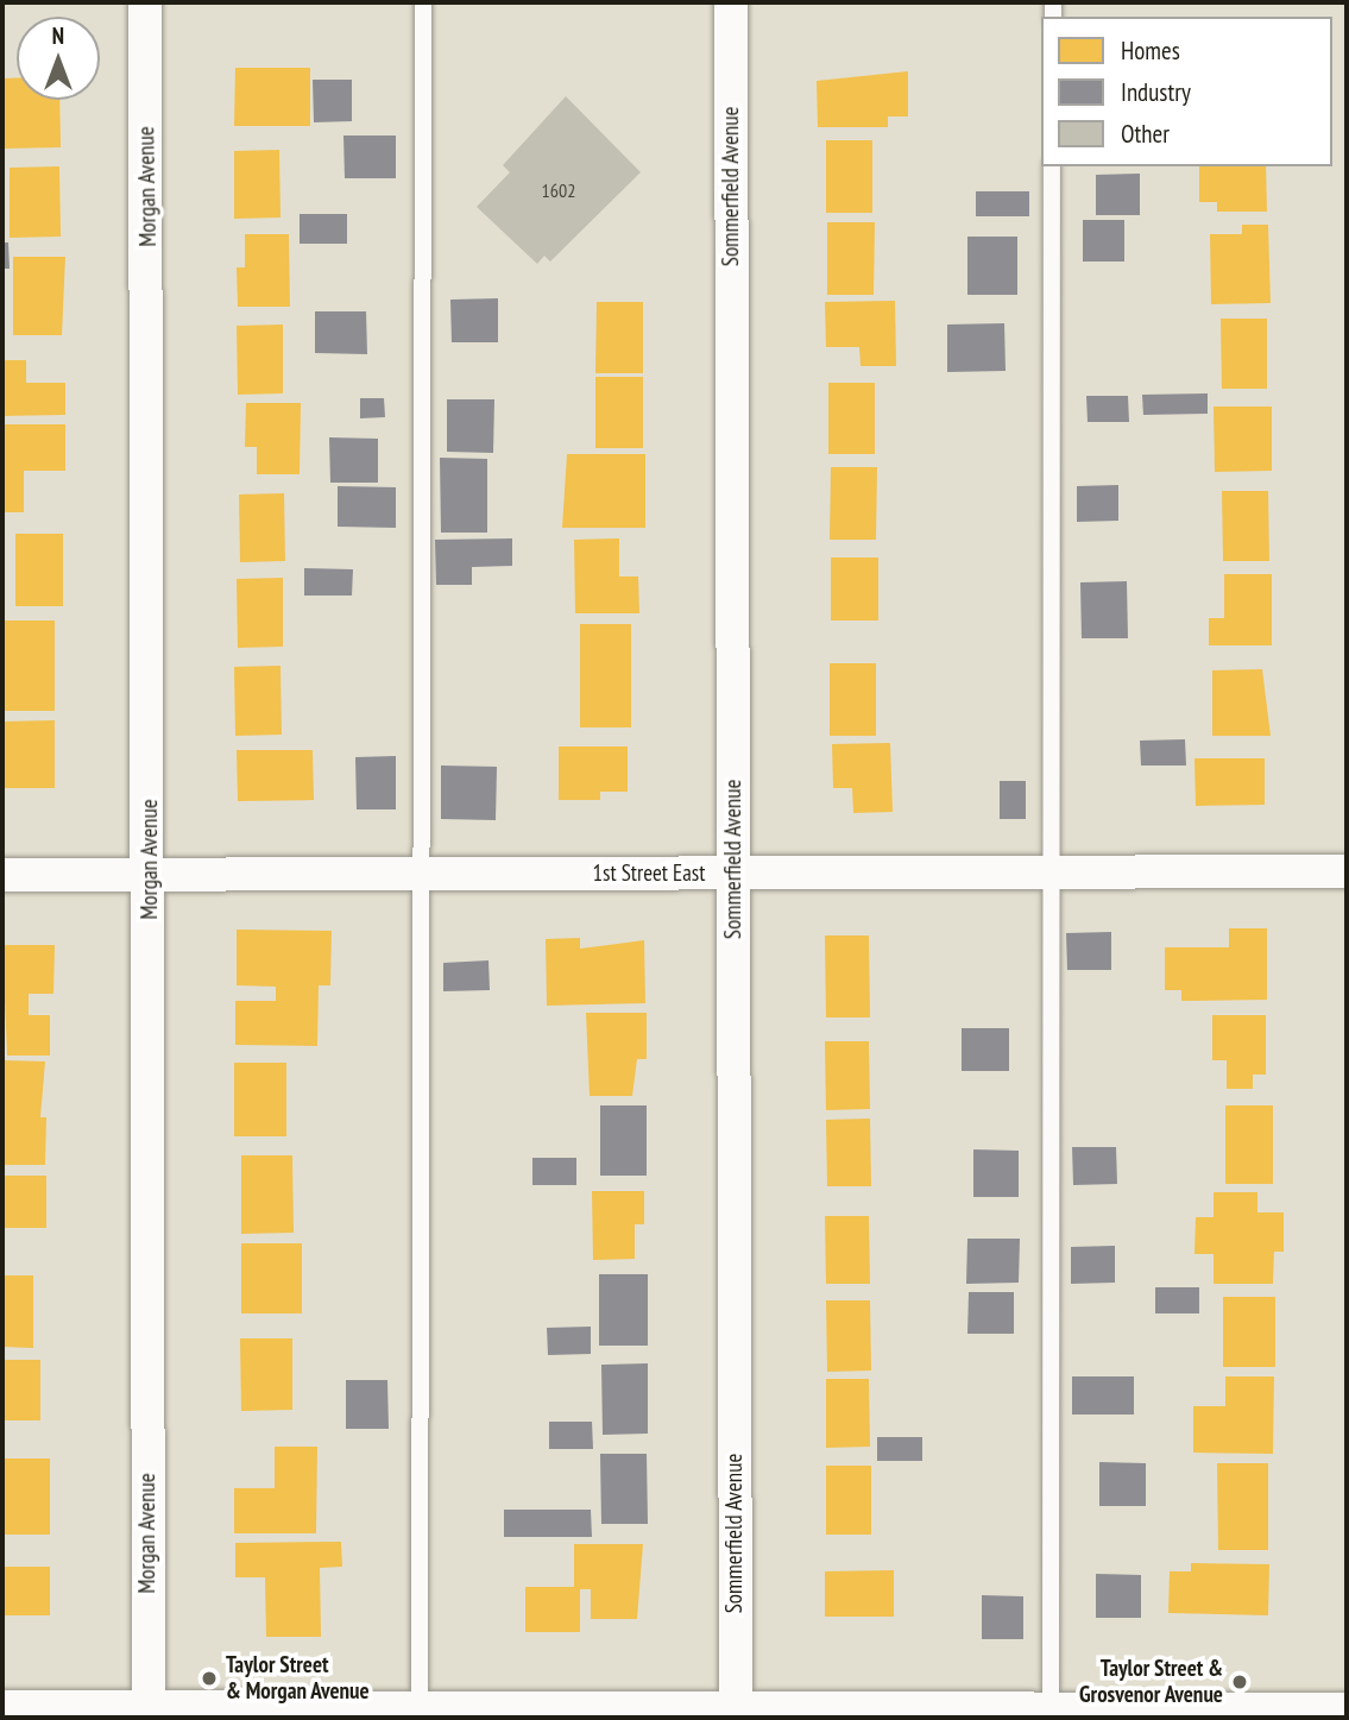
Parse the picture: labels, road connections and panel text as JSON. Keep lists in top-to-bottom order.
{
  "streets": {
    "street": ["Morgan Avenue", "Sommerfield Avenue", "1st Street East"]
  },
  "crossings": [
    ["Morgan Avenue", "1st Street East"],
    ["Sommerfield Avenue", "1st Street East"]
  ],
  "places": ["Taylor Street & Morgan Avenue", "Taylor Street & Grosvenor Avenue"],
  "house_numbers": ["1602"],
  "legend": ["Homes", "Industry", "Other"],
  "north": "top"
}
